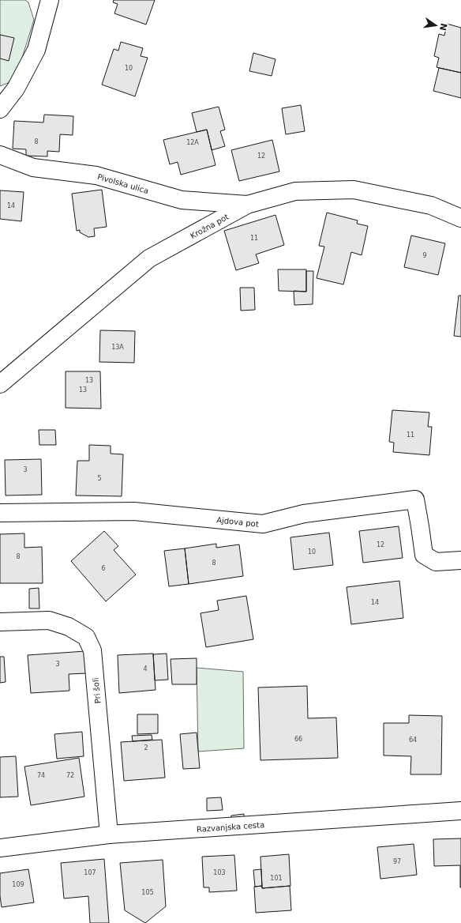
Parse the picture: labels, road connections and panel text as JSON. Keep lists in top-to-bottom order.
{
  "streets": {
    "street": [
      "Pivolska ulica",
      "Krožna pot",
      "Ajdova pot",
      "Pri šoli",
      "Razvanjska cesta"
    ]
  },
  "crossings": [
    ["Pivolska ulica", "Krožna pot"],
    ["Pri šoli", "Razvanjska cesta"]
  ],
  "house_numbers": [
    "10",
    "8",
    "12A",
    "12",
    "14",
    "11",
    "9",
    "13A",
    "13",
    "13",
    "11",
    "3",
    "5",
    "12",
    "10",
    "8",
    "8",
    "6",
    "14",
    "3",
    "4",
    "66",
    "64",
    "2",
    "74",
    "72",
    "97",
    "107",
    "103",
    "101",
    "109",
    "105"
  ],
  "north": "right"
}
